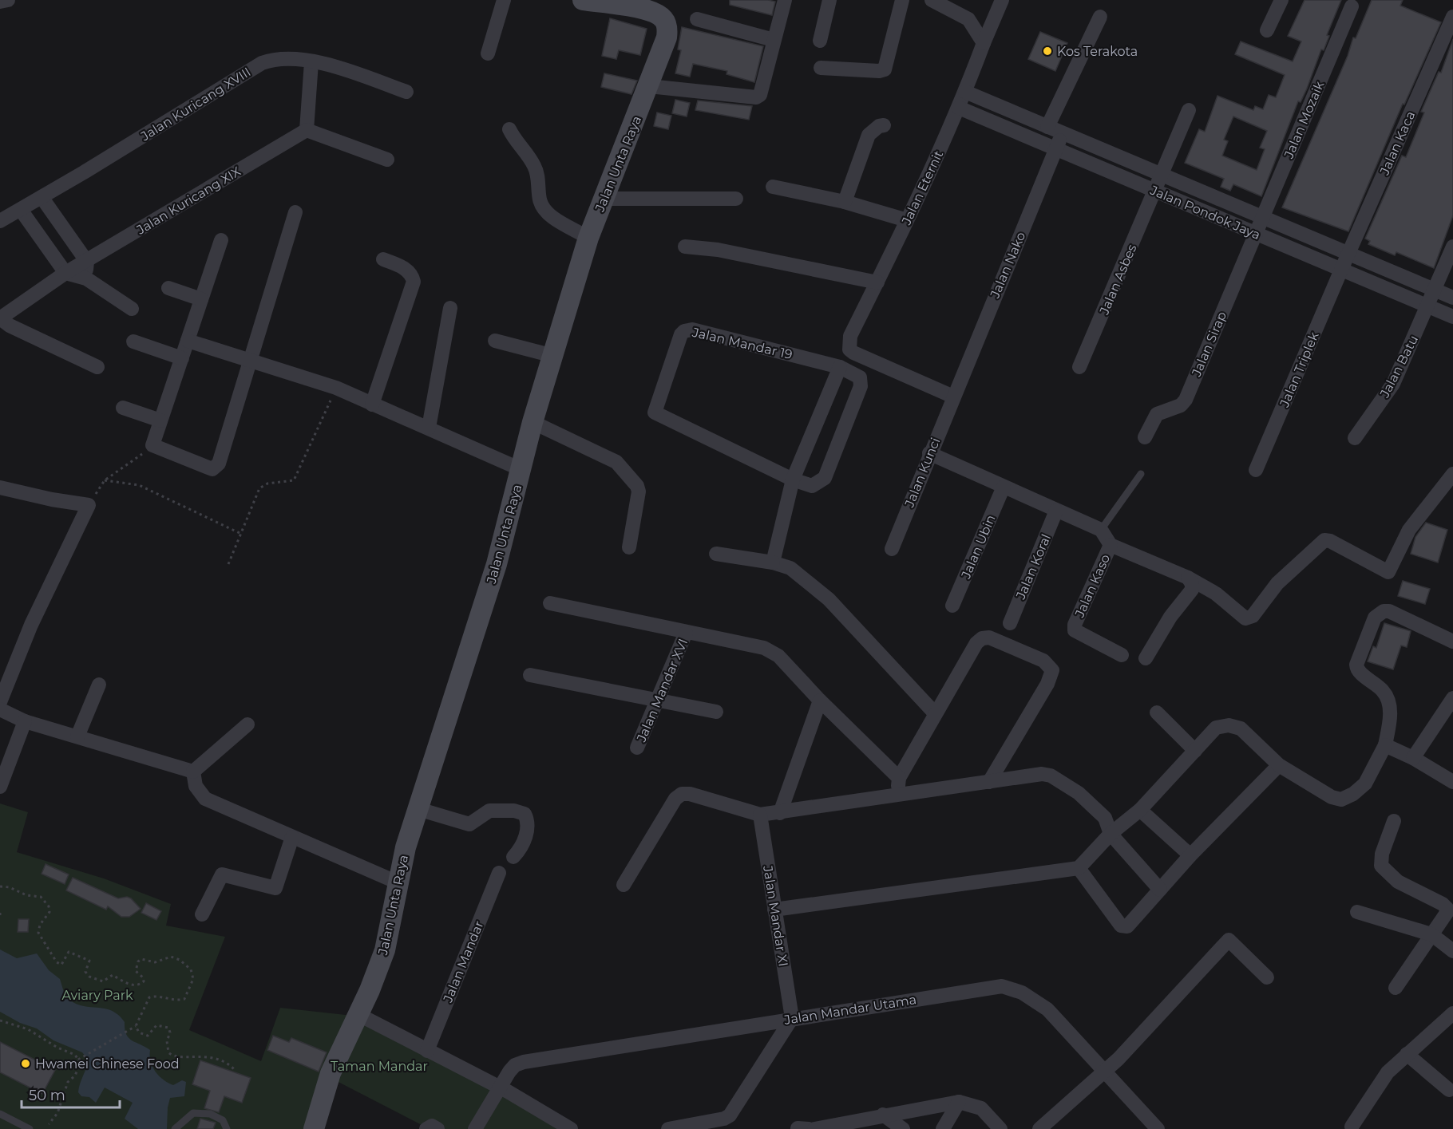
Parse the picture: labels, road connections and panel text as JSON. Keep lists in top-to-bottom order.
{
  "streets": {
    "street": [
      "Jalan Kuricang XVIII",
      "Jalan Mozaik",
      "Jalan Kaca",
      "Jalan Unta Raya",
      "Jalan Eternit",
      "Jalan Kuricang XIX",
      "Jalan Pondok Jaya",
      "Jalan Nako",
      "Jalan Asbes",
      "Jalan Mandar 19",
      "Jalan Sirap",
      "Jalan Batu",
      "Jalan Triplek",
      "Jalan Kunci",
      "Jalan Ubin",
      "Jalan Koral",
      "Jalan Kaso",
      "Jalan Mandar XVI",
      "Jalan Mandar XI",
      "Jalan Mandar",
      "Jalan Mandar Utama"
    ]
  },
  "crossings": [
    ["Jalan Mozaik", "Jalan Pondok Jaya"],
    ["Jalan Mozaik", "Jalan Sirap"],
    ["Jalan Kaca", "Jalan Pondok Jaya"],
    ["Jalan Kaca", "Jalan Triplek"],
    ["Jalan Eternit", "Jalan Pondok Jaya"],
    ["Jalan Eternit", "Jalan Nako"],
    ["Jalan Eternit", "Jalan Kunci"],
    ["Jalan Pondok Jaya", "Jalan Nako"],
    ["Jalan Pondok Jaya", "Jalan Asbes"],
    ["Jalan Pondok Jaya", "Jalan Sirap"],
    ["Jalan Pondok Jaya", "Jalan Batu"],
    ["Jalan Pondok Jaya", "Jalan Triplek"],
    ["Jalan Nako", "Jalan Kunci"],
    ["Jalan Mandar XI", "Jalan Mandar Utama"]
  ],
  "parks": ["Aviary Park", "Taman Mandar"],
  "places": ["Kos Terakota", "Hwamei Chinese Food"],
  "scale_bar": "50 m"
}
